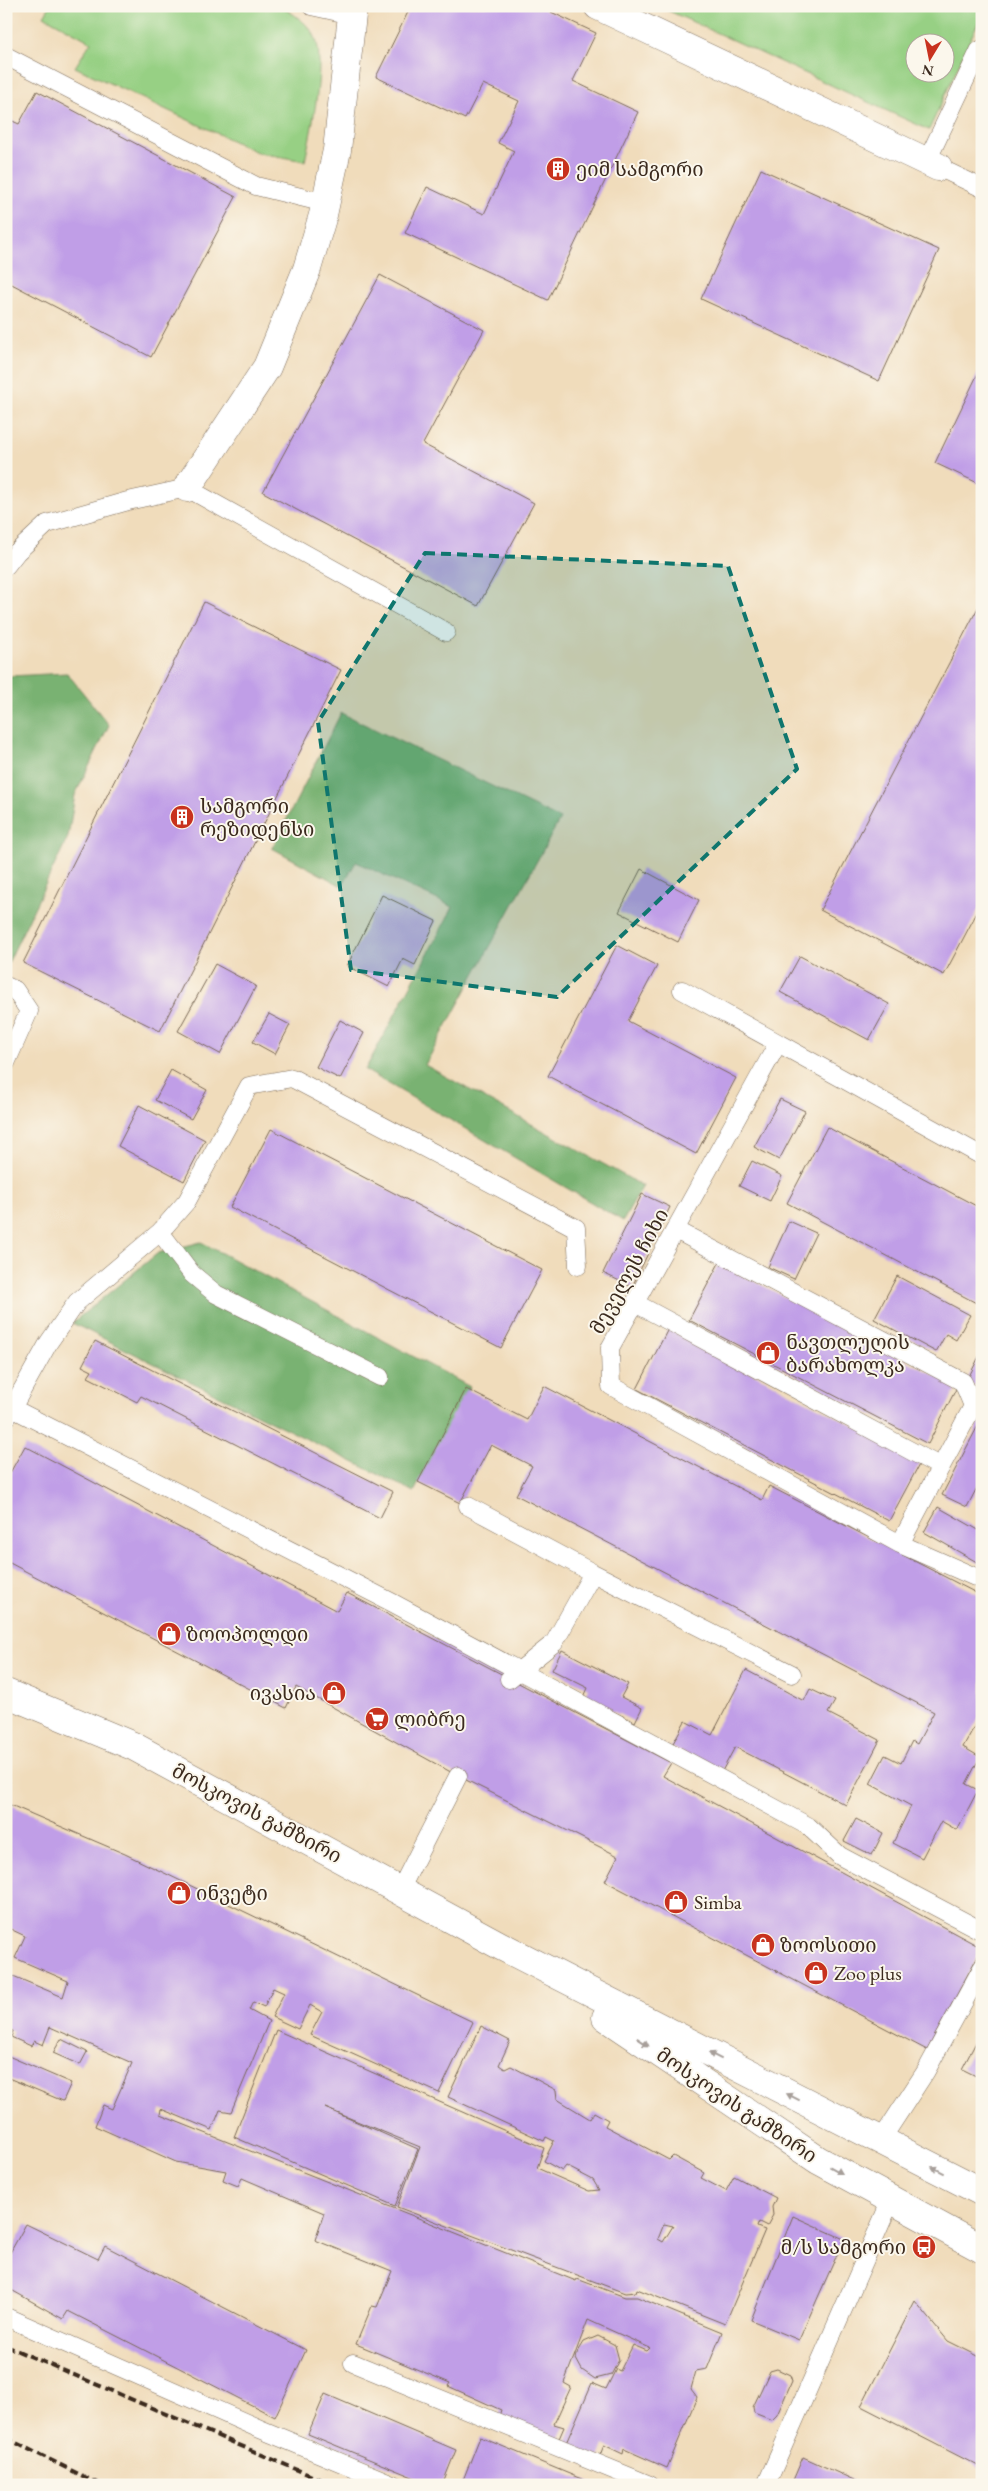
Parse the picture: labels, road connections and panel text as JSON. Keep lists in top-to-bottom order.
{
  "streets": {
    "main road": ["მოსკოვის გამზირი"],
    "lane": ["მეველეს ჩიხი"]
  },
  "places": {
    "building": ["ეიმ სამგორი", "სამგორი რეზიდენსი"],
    "shop": [
      "ნავთლუღის ბარახოლკა",
      "ზოოპოლდი",
      "ივასია",
      "ინვეტი",
      "Simba",
      "ზოოსითი",
      "Zoo plus"
    ],
    "supermarket": ["ლიბრე"],
    "bus stop": ["მ/ს სამგორი"]
  },
  "north": "bottom"
}
